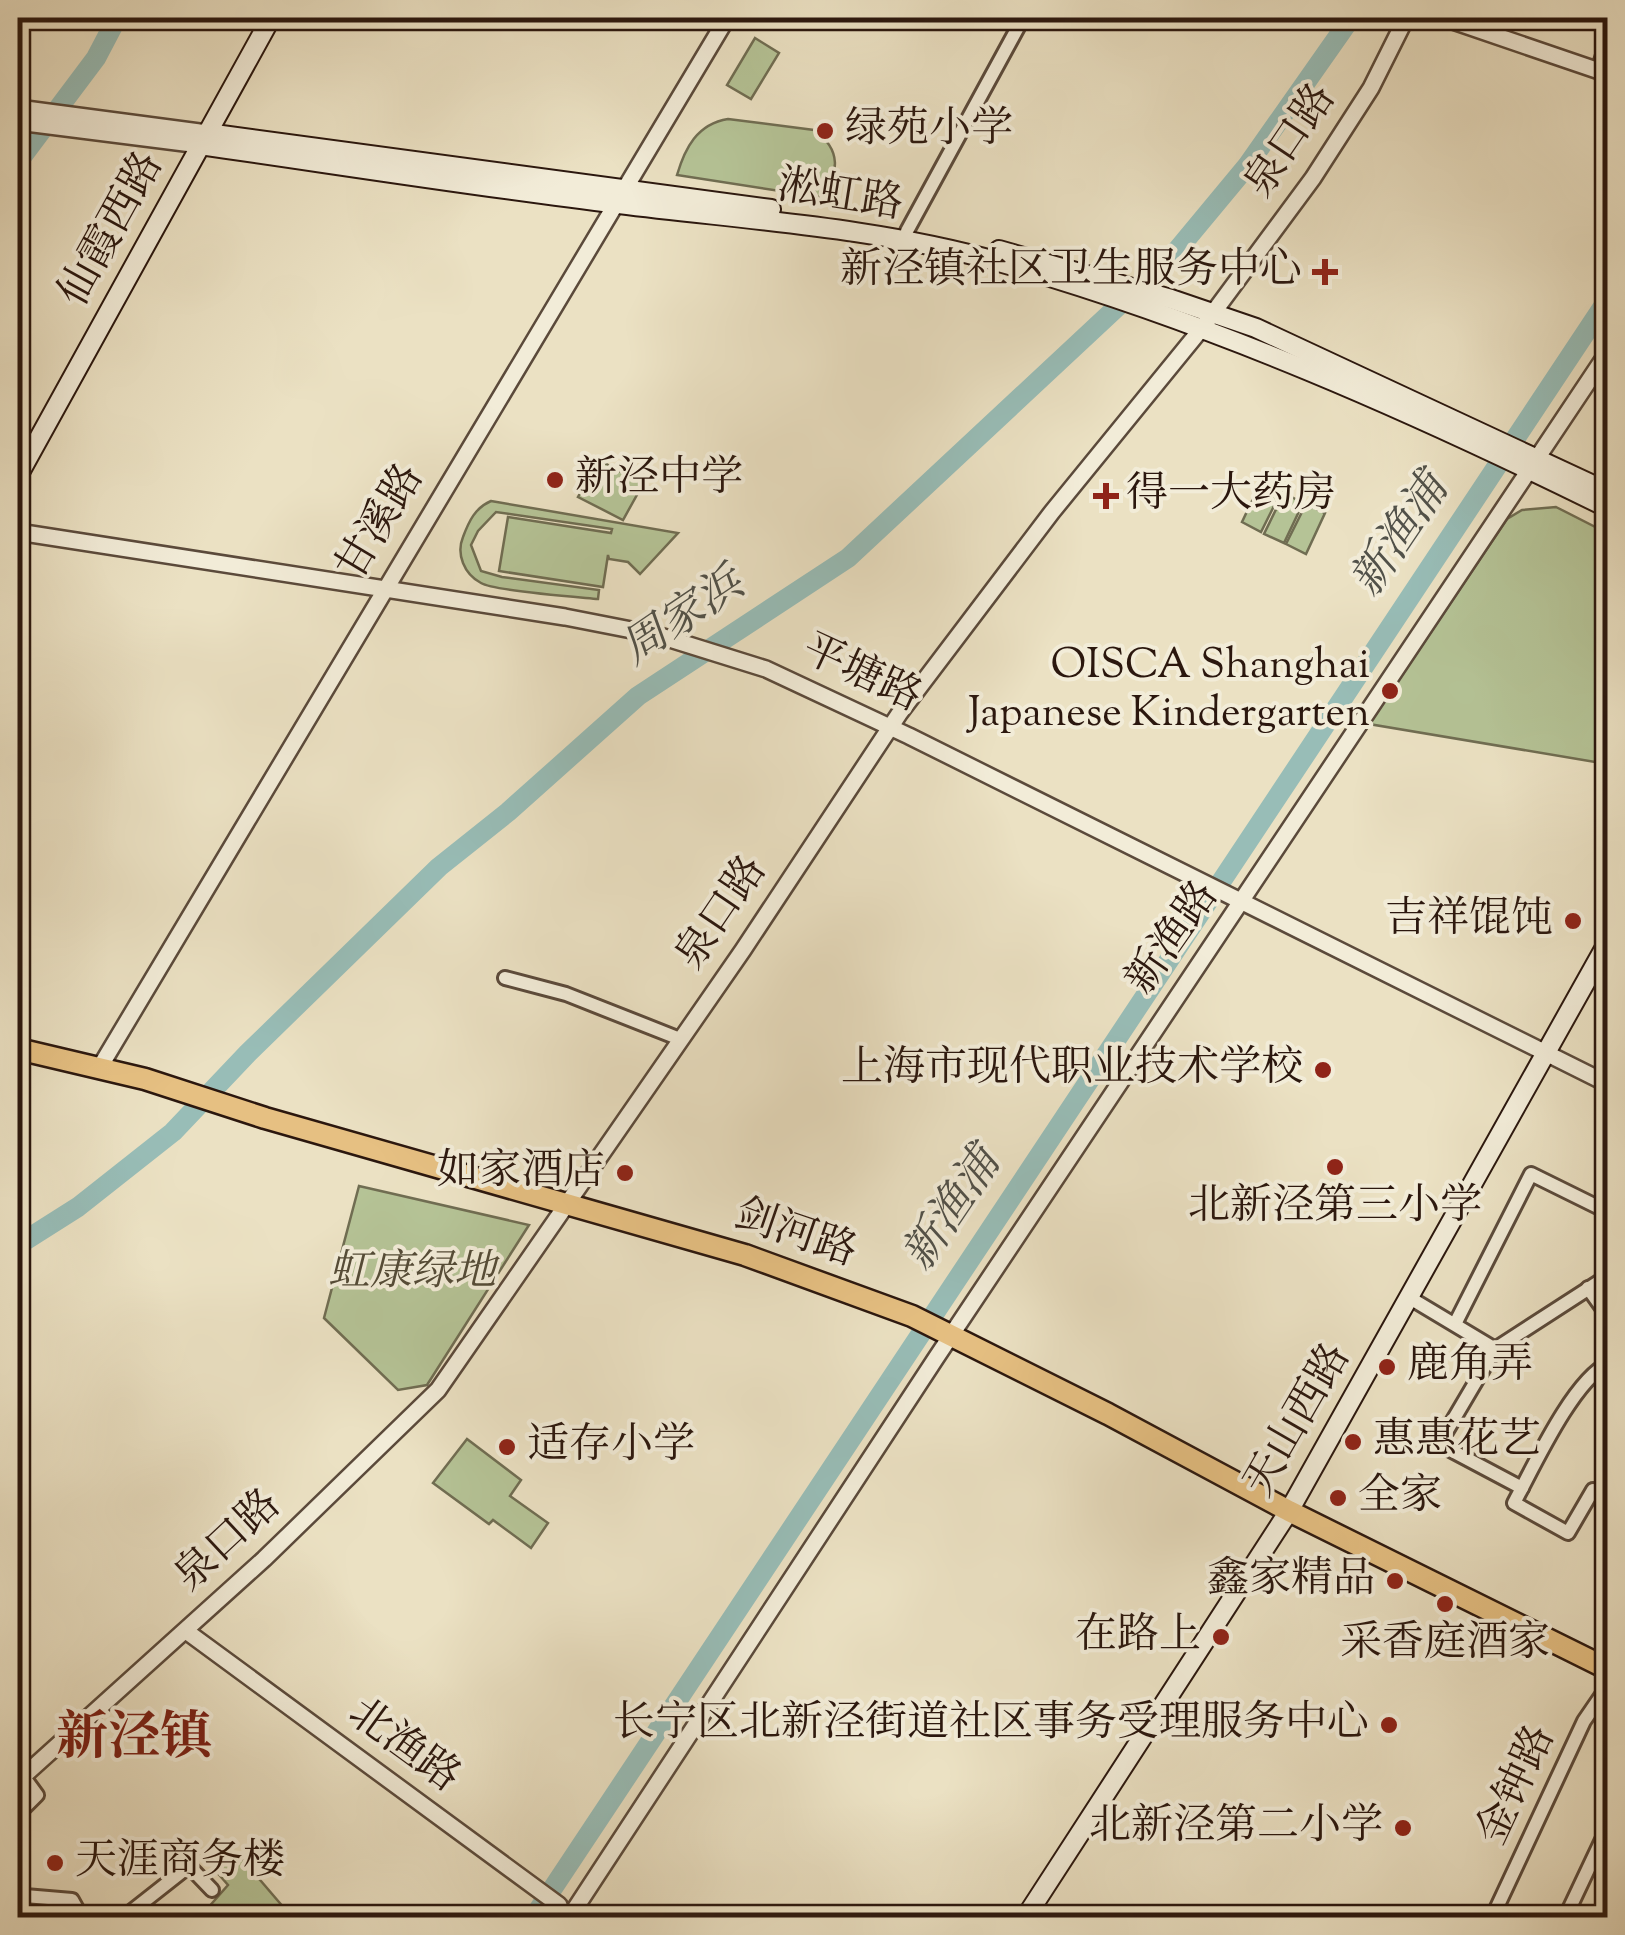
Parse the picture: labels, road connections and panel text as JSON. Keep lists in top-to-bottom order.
{
  "streets": {
    "main road": [
      "淞虹路",
      "仙霞西路",
      "剑河路",
      "天山西路"
    ],
    "street": [
      "泉口路",
      "甘溪路",
      "平塘路",
      "新渔路",
      "北渔路",
      "金钟路"
    ]
  },
  "crossings": [
    ["泉口路", "淞虹路"],
    ["泉口路", "平塘路"],
    ["泉口路", "剑河路"],
    ["泉口路", "北渔路"],
    ["淞虹路", "仙霞西路"],
    ["淞虹路", "甘溪路"],
    ["淞虹路", "新渔路"],
    ["甘溪路", "平塘路"],
    ["甘溪路", "剑河路"],
    ["平塘路", "新渔路"],
    ["平塘路", "天山西路"],
    ["新渔路", "剑河路"],
    ["新渔路", "北渔路"],
    ["剑河路", "天山西路"]
  ],
  "districts": ["新泾镇"],
  "water": ["新渔浦", "周家浜"],
  "parks": ["虹康绿地"],
  "places": {
    "other": [
      "绿苑小学",
      "新泾中学",
      "OISCA Shanghai Japanese Kindergarten",
      "吉祥馄饨",
      "上海市现代职业技术学校",
      "北新泾第三小学",
      "如家酒店",
      "鹿角弄",
      "惠惠花艺",
      "适存小学",
      "全家",
      "鑫家精品",
      "采香庭酒家",
      "在路上",
      "长宁区北新泾街道社区事务受理服务中心",
      "北新泾第二小学",
      "天涯商务楼"
    ],
    "health": ["新泾镇社区卫生服务中心", "得一大药房"]
  }
}
